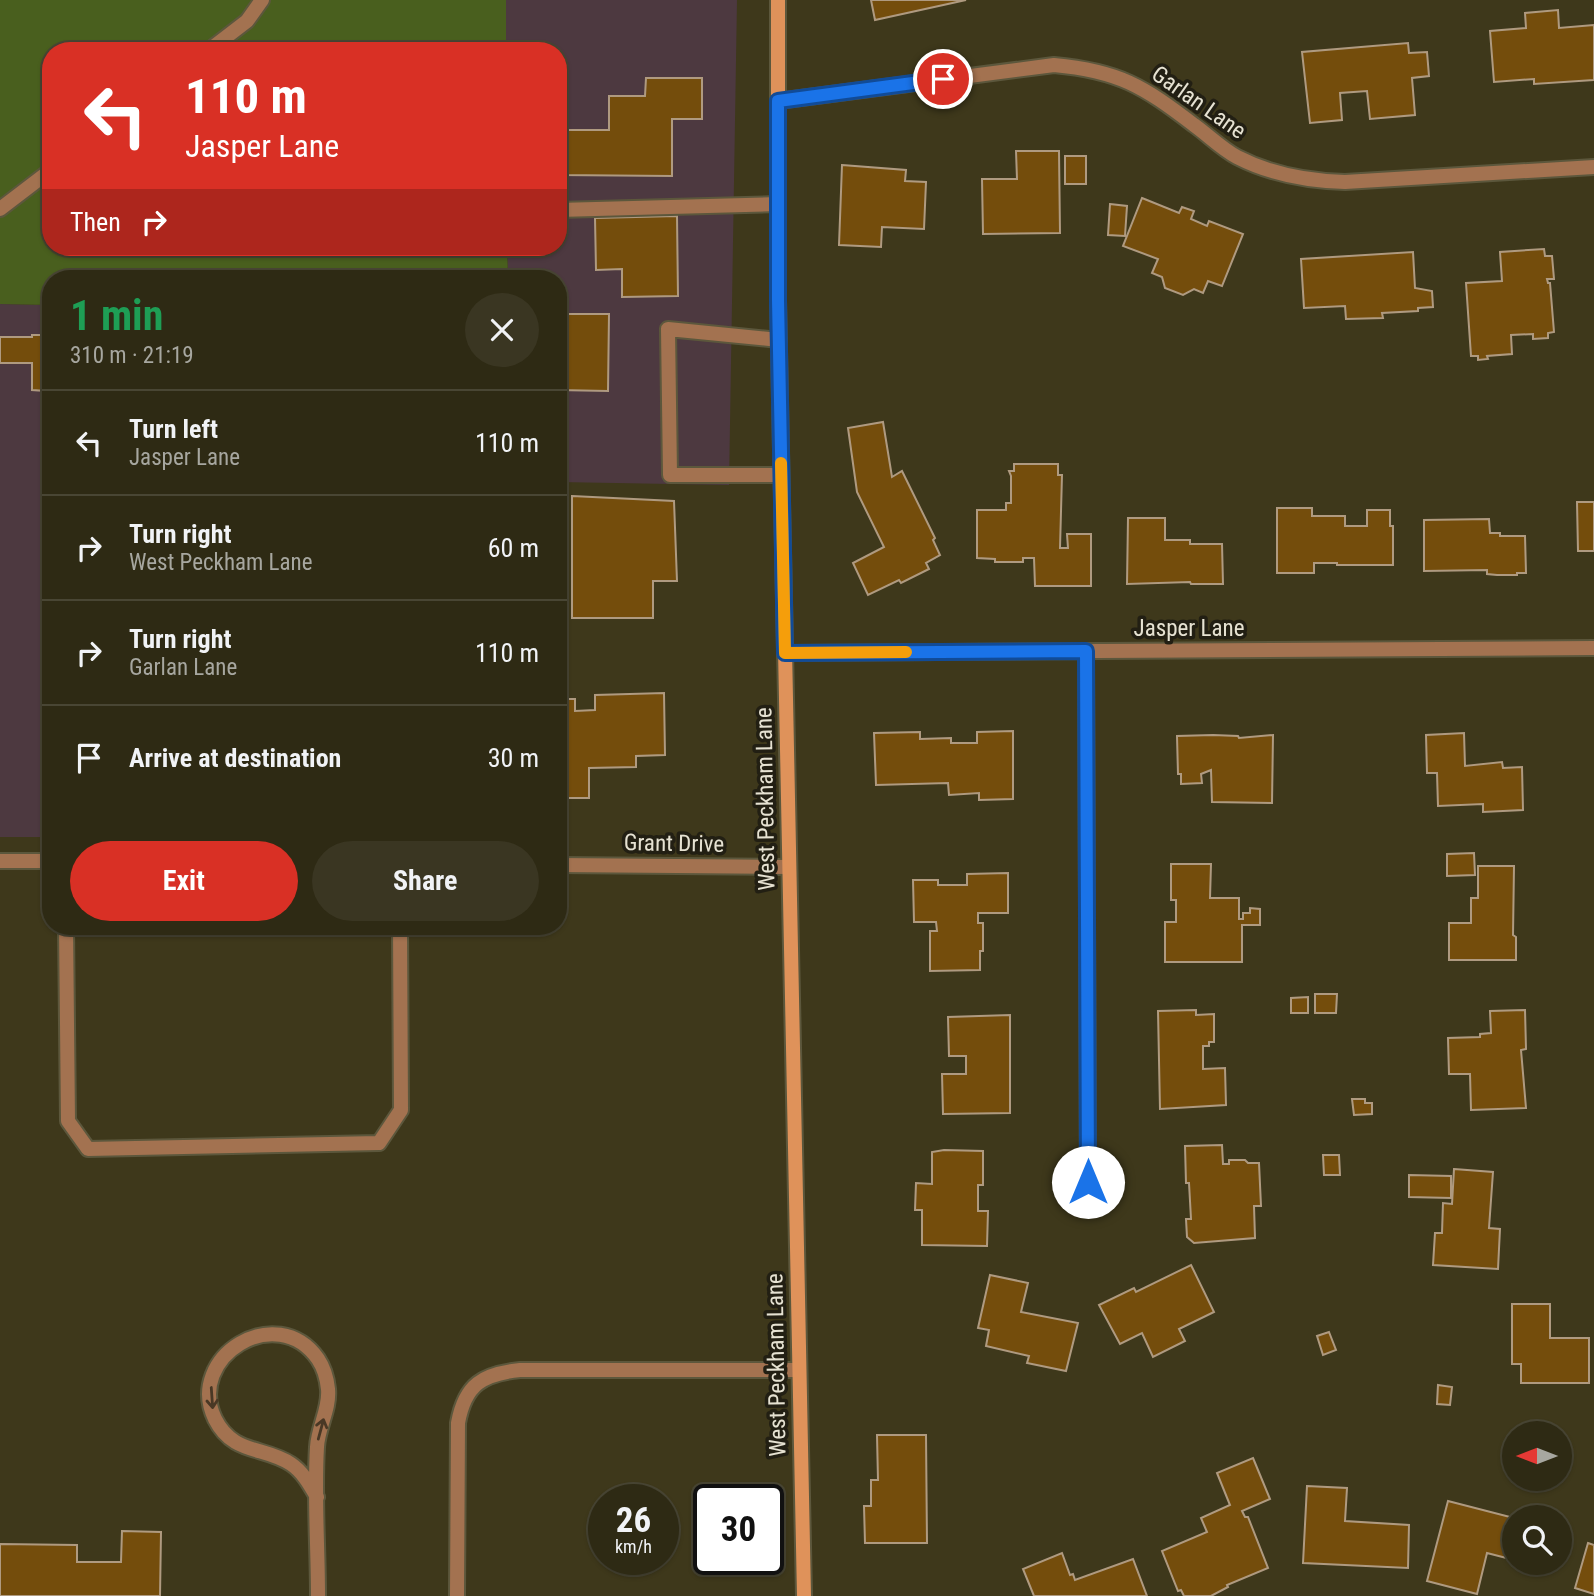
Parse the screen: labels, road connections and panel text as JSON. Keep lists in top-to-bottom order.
{
  "streets": {
    "street": [
      "Garlan Lane",
      "Jasper Lane",
      "West Peckham Lane",
      "Grant Drive"
    ]
  },
  "crossings": [
    ["Garlan Lane", "West Peckham Lane"],
    ["Jasper Lane", "West Peckham Lane"],
    ["West Peckham Lane", "Grant Drive"]
  ],
  "north": "left",
  "page": {
    "turn": ["110 m", "Jasper Lane"],
    "then": "Then",
    "heading": ["1 min", "310 m · 21:19"],
    "list": [
      {
        "name": "Turn left",
        "note": "Jasper Lane",
        "value": "110 m"
      },
      {
        "name": "Turn right",
        "note": "West Peckham Lane",
        "value": "60 m"
      },
      {
        "name": "Turn right",
        "note": "Garlan Lane",
        "value": "110 m"
      },
      {
        "name": "Arrive at destination",
        "value": "30 m"
      }
    ],
    "buttons": ["Exit", "Share"],
    "speed": "26 km/h",
    "limit": "30"
  }
}
